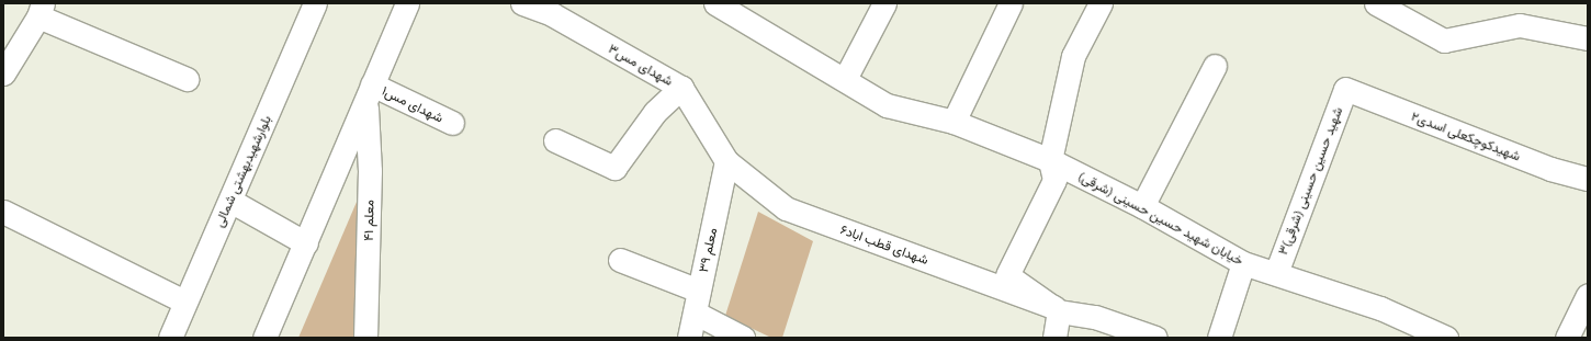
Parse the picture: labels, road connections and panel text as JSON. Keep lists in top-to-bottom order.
{
  "streets": {
    "street": [
      "شهدای مس۳",
      "شهدای مس۱",
      "شهیدکوچکعلی اسدی۲",
      "بلوارشهیدبهشتی شمالی",
      "شهید حسین حسینی (شرقی)۳",
      "خیابان شهید حسین حسینی (شرقی)",
      "معلم ۴۱",
      "شهدای قطب اباد۶",
      "معلم ۳۹"
    ]
  },
  "crossings": [
    ["شهدای مس۳", "شهدای قطب اباد۶"],
    ["شهدای مس۳", "معلم ۳۹"],
    ["شهدای مس۱", "معلم ۴۱"],
    ["شهیدکوچکعلی اسدی۲", "شهید حسین حسینی (شرقی)۳"],
    ["شهید حسین حسینی (شرقی)۳", "خیابان شهید حسین حسینی (شرقی)"],
    ["شهدای قطب اباد۶", "معلم ۳۹"]
  ]
}
